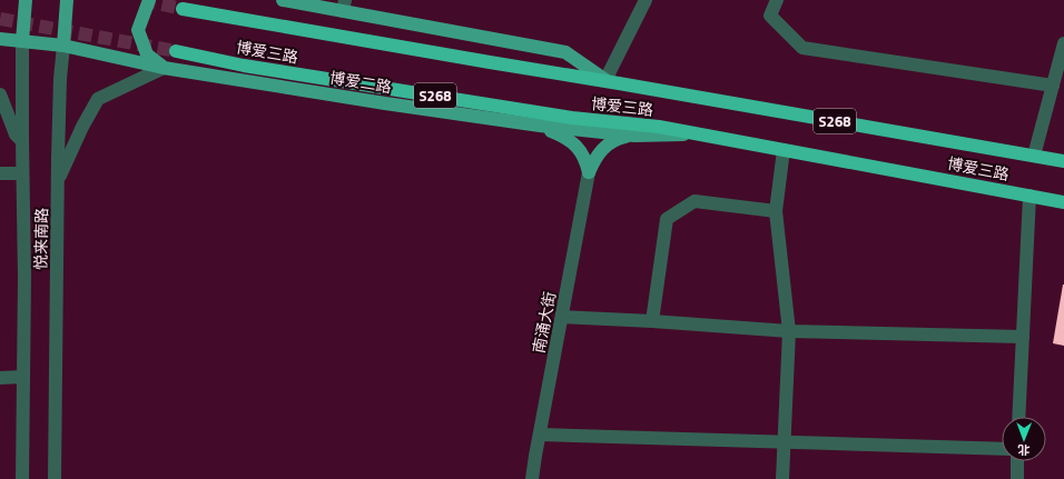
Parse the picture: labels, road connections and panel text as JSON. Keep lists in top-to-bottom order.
{
  "streets": {
    "highway": ["博爱三路", "S268"],
    "main road": ["博爱二路", "悦来南路"],
    "street": ["南涌大街"]
  },
  "crossings": [
    ["博爱三路", "博爱二路"],
    ["博爱二路", "悦来南路"]
  ],
  "north": "bottom"
}
